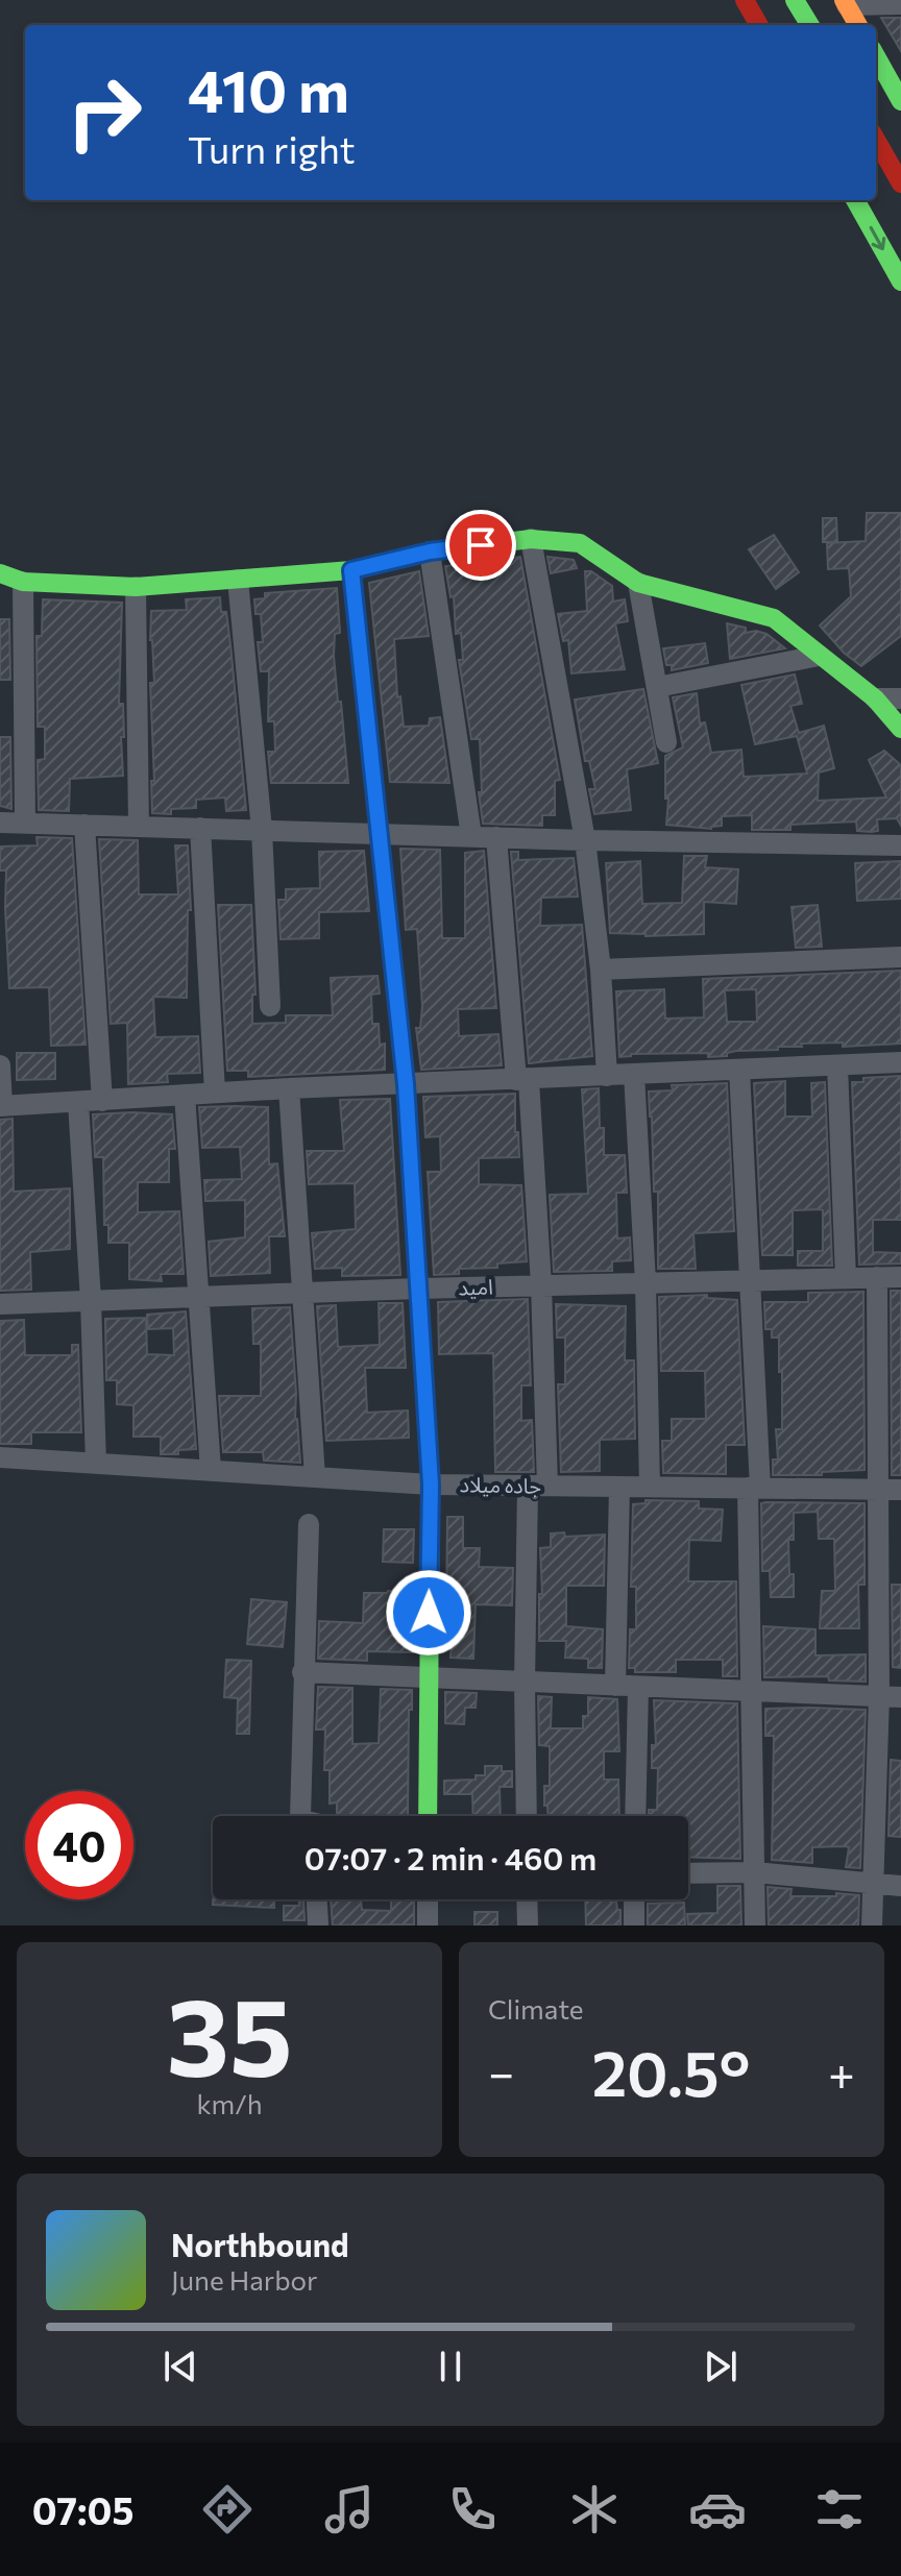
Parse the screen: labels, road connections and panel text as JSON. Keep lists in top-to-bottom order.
{
  "streets": {
    "street": ["امید", "جاده میلاد"]
  },
  "page": {
    "turn": ["410 m", "Turn right"],
    "limit": "40",
    "trip": "07:07 · 2 min · 460 m",
    "tile": [
      ["35", "km/h"],
      "Climate"
    ],
    "heat": ["−", "20.5°", "+"],
    "song": ["Northbound", "June Harbor"],
    "tabs": "07:05"
  }
}
